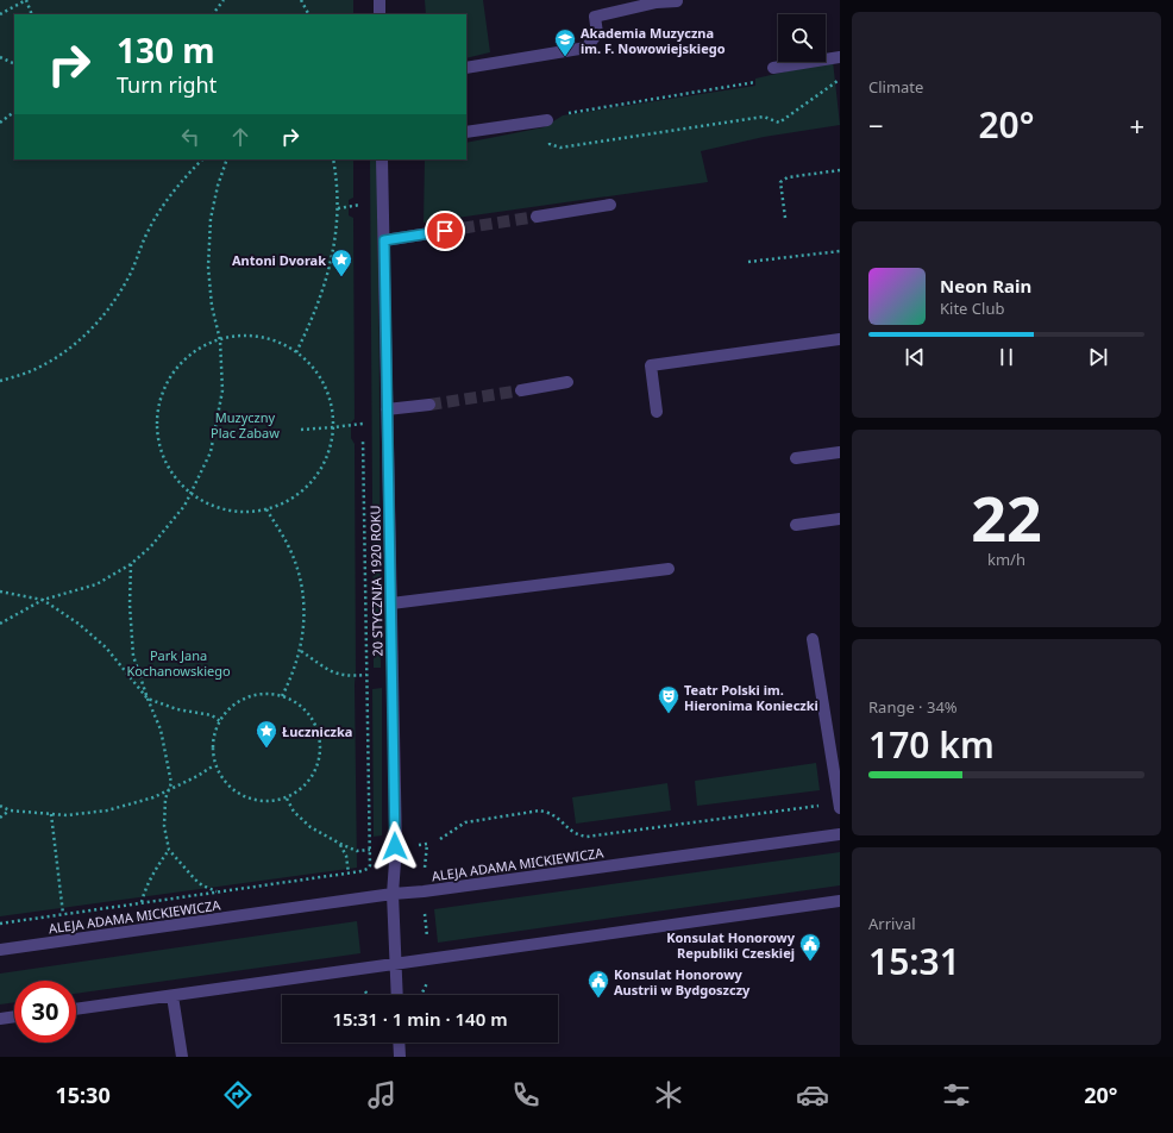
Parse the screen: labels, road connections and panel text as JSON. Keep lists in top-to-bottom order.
{
  "streets": {
    "street": ["20 STYCZNIA 1920 ROKU", "ALEJA ADAMA MICKIEWICZA"]
  },
  "crossings": [
    ["20 STYCZNIA 1920 ROKU", "ALEJA ADAMA MICKIEWICZA"]
  ],
  "parks": ["Muzyczny Plac Zabaw", "Park Jana Kochanowskiego"],
  "places": {
    "school or university": ["Akademia Muzyczna im. F. Nowowiejskiego"],
    "place": ["Antoni Dvorak", "Łuczniczka"],
    "theatre": ["Teatr Polski im. Hieronima Konieczki"],
    "public building": ["Konsulat Honorowy Republiki Czeskiej", "Konsulat Honorowy Austrii w Bydgoszczy"]
  },
  "page": {
    "tile": [
      "Climate",
      ["22", "km/h"],
      ["Range · 34%", "170 km"],
      ["Arrival", "15:31"]
    ],
    "turn": ["130 m", "Turn right"],
    "heat": ["−", "20°", "+"],
    "song": ["Neon Rain", "Kite Club"],
    "limit": "30",
    "trip": "15:31 · 1 min · 140 m",
    "tabs": ["15:30", "20°"]
  }
}
